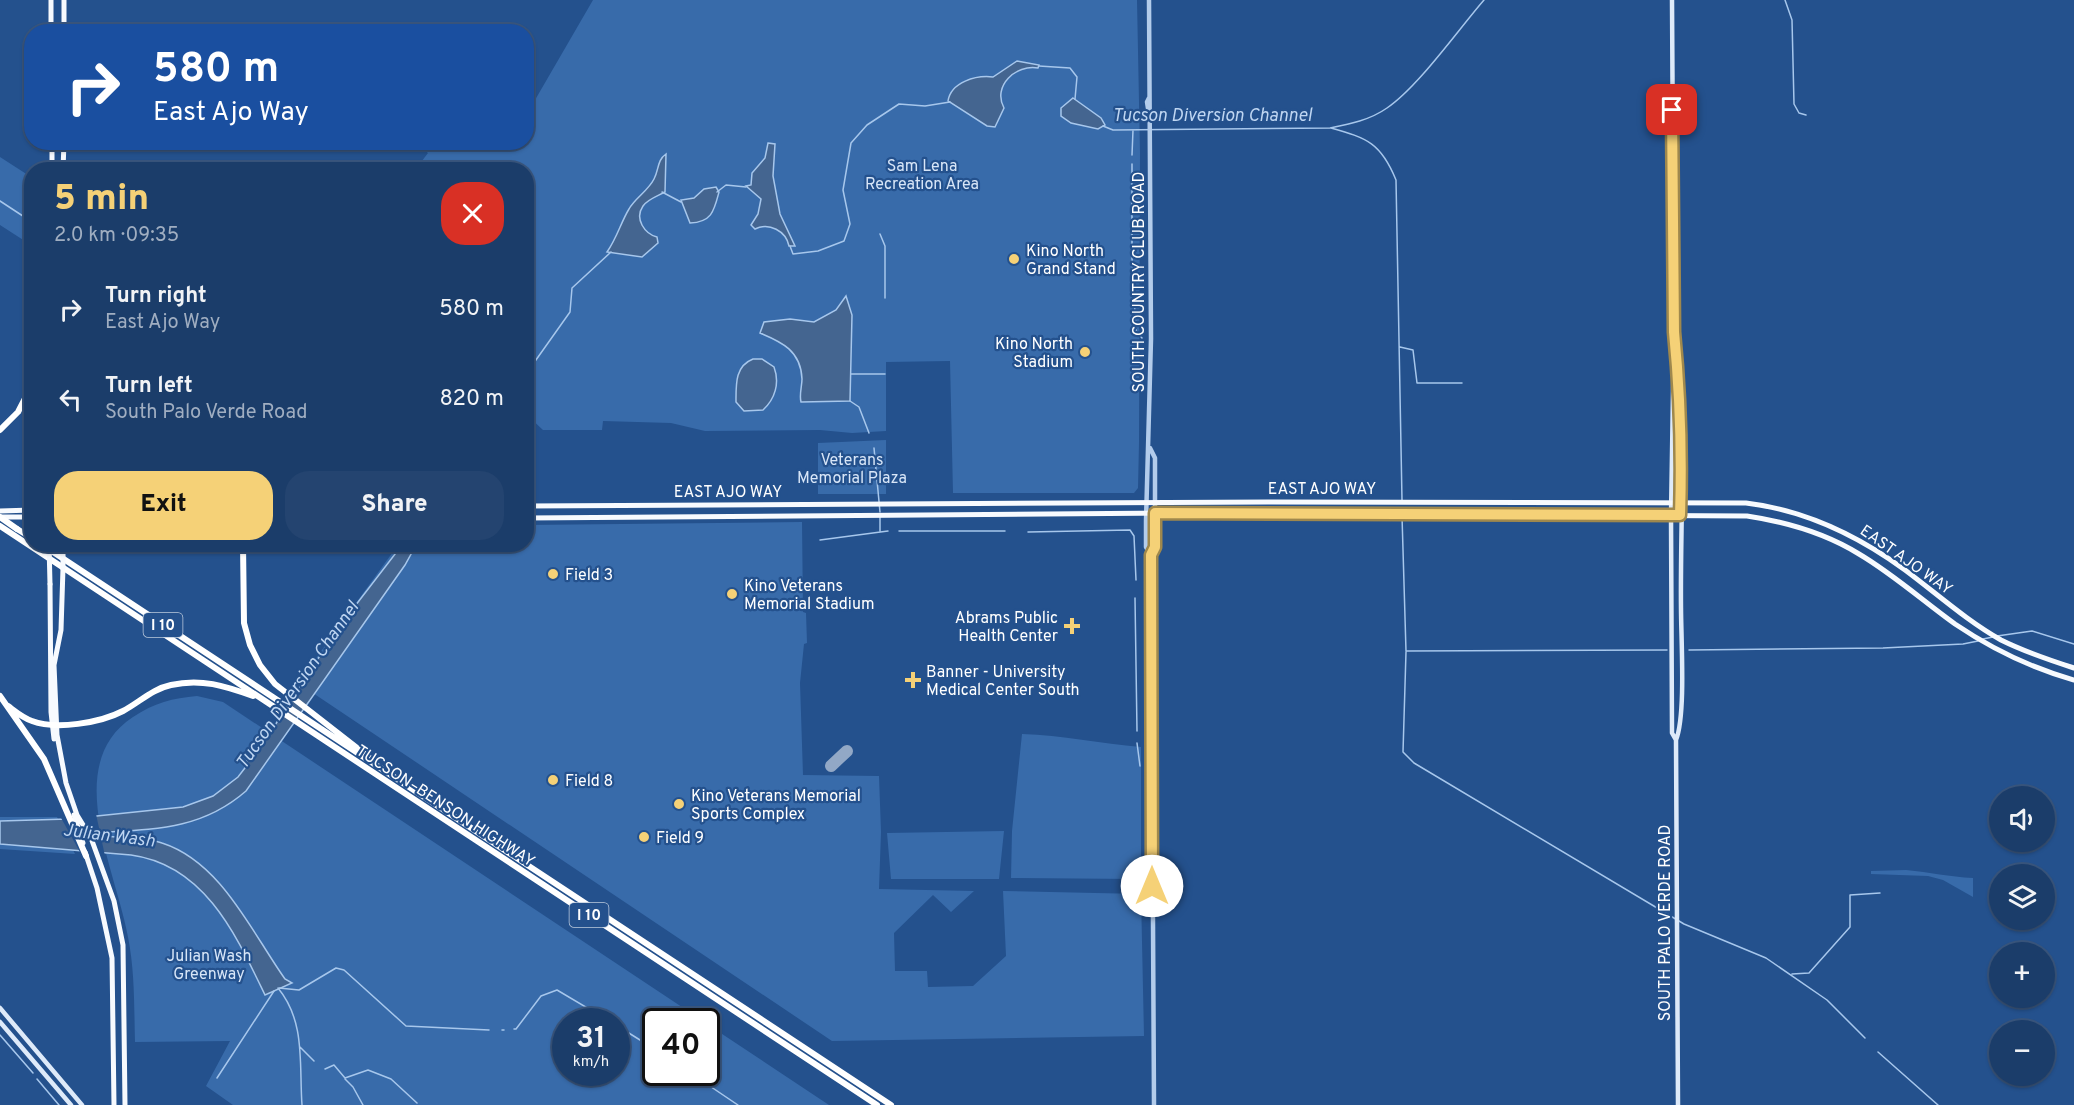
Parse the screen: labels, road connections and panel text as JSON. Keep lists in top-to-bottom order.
{
  "streets": {
    "highway": ["I 10", "TUCSON–BENSON HIGHWAY"],
    "main road": ["EAST AJO WAY", "SOUTH PALO VERDE ROAD"],
    "street": ["SOUTH COUNTRY CLUB ROAD"]
  },
  "crossings": [
    ["SOUTH COUNTRY CLUB ROAD", "EAST AJO WAY"],
    ["EAST AJO WAY", "SOUTH PALO VERDE ROAD"]
  ],
  "water": ["Tucson Diversion Channel", "Julian Wash"],
  "parks": ["Sam Lena Recreation Area", "Veterans Memorial Plaza", "Julian Wash Greenway"],
  "places": {
    "other": [
      "Kino North Grand Stand",
      "Kino North Stadium",
      "Field 3",
      "Kino Veterans Memorial Stadium",
      "Field 8",
      "Kino Veterans Memorial Sports Complex",
      "Field 9"
    ],
    "health": ["Abrams Public Health Center", "Banner - University Medical Center South"]
  },
  "page": {
    "turn": ["580 m", "East Ajo Way"],
    "heading": ["5 min", "2.0 km · 09:35"],
    "list": [
      {
        "name": "Turn right",
        "note": "East Ajo Way",
        "value": "580 m"
      },
      {
        "name": "Turn left",
        "note": "South Palo Verde Road",
        "value": "820 m"
      }
    ],
    "buttons": ["Exit", "Share"],
    "map_buttons": ["+", "−"],
    "speed": "31 km/h",
    "limit": "40"
  }
}
